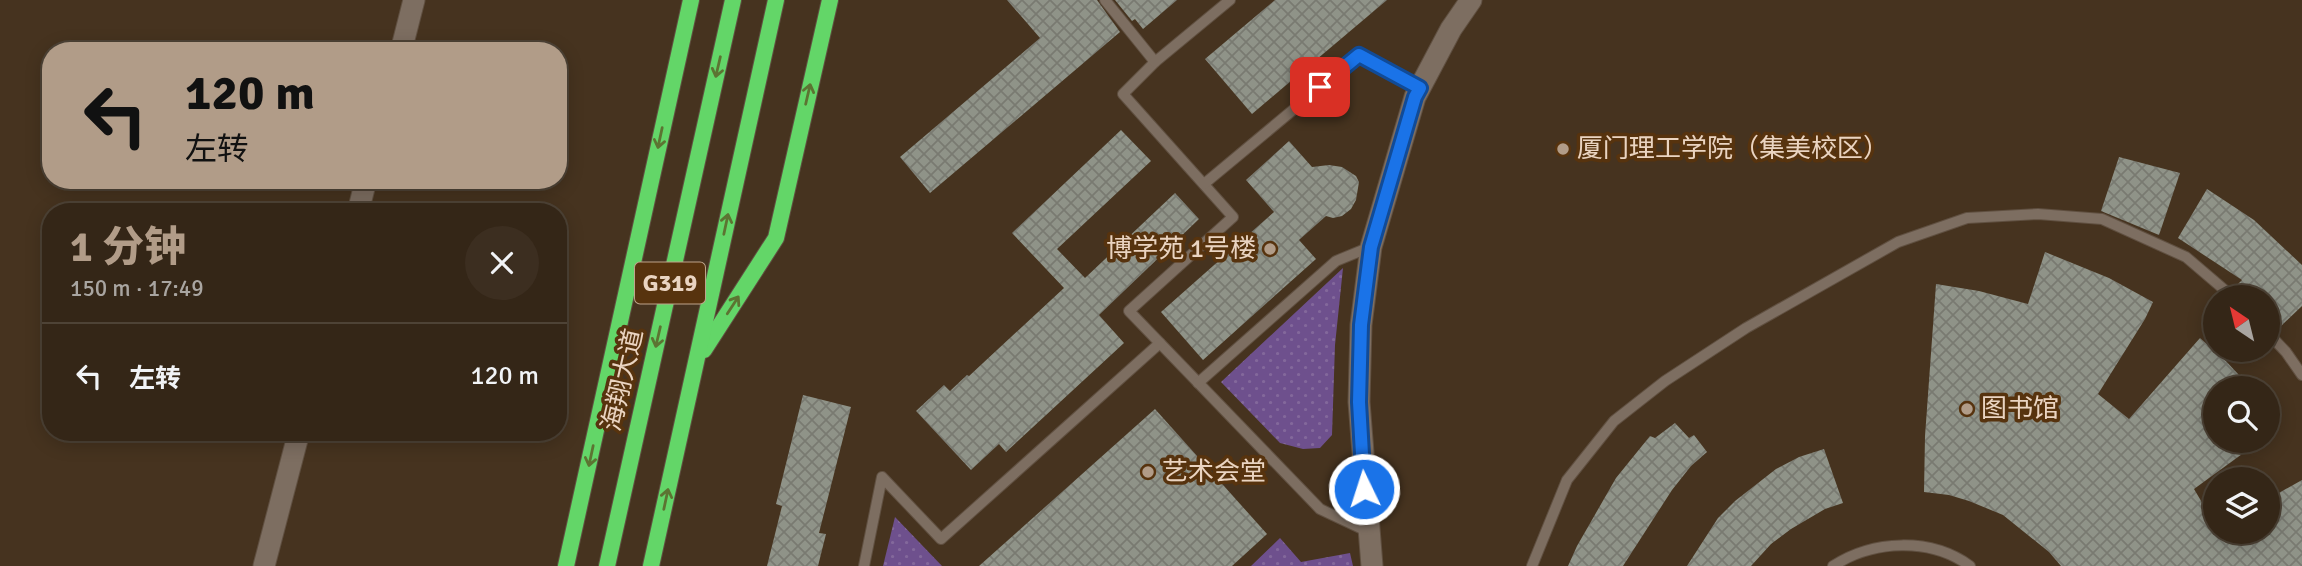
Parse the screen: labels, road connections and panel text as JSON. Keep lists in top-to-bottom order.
{
  "streets": {
    "main road": ["G319", "海翔大道"]
  },
  "places": [
    "厦门理工学院（集美校区）",
    "博学苑 1号楼",
    "图书馆",
    "艺术会堂"
  ],
  "north": "top left",
  "page": {
    "turn": ["120 m", "左转"],
    "heading": ["1 分钟", "150 m · 17:49"],
    "list": [
      {
        "name": "左转",
        "value": "120 m"
      }
    ]
  }
}
